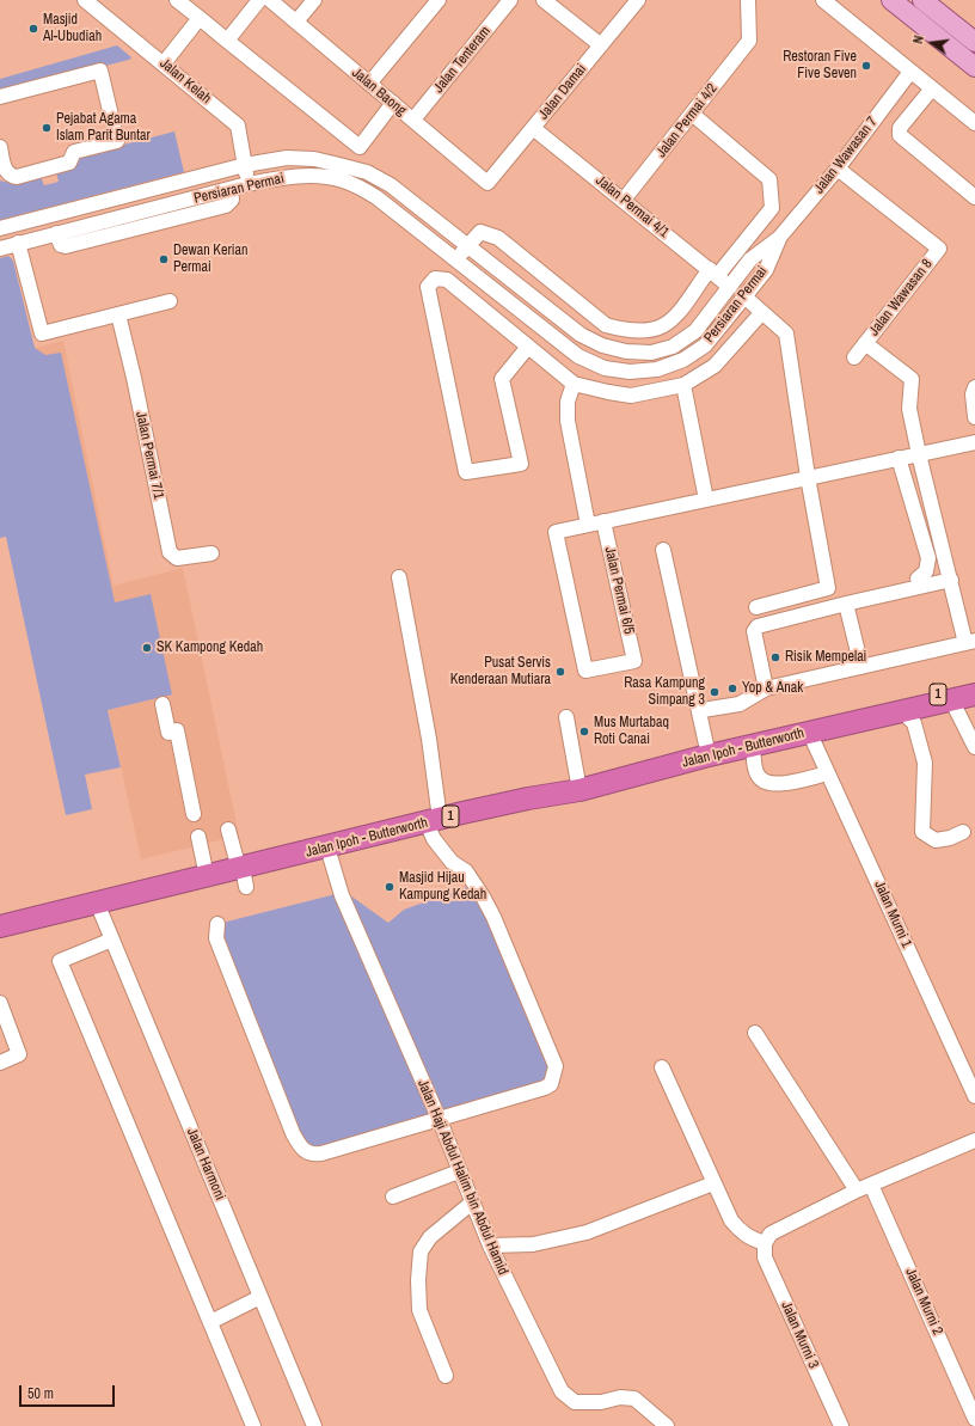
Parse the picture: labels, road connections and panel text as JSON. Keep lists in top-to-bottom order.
{
  "streets": {
    "highway": ["1", "Jalan Ipoh - Butterworth"],
    "street": [
      "Jalan Tenteram",
      "Jalan Kelah",
      "Jalan Baong",
      "Jalan Damai",
      "Jalan Permai 4/2",
      "Jalan Wawasan 7",
      "Persiaran Permai",
      "Jalan Permai 4/1",
      "Jalan Wawasan 8",
      "Jalan Permai 7/1",
      "Jalan Permai 6/5",
      "Jalan Murni 1",
      "Jalan Harmoni",
      "Jalan Haji Abdul Halim bin Abdul Hamid",
      "Jalan Murni 2",
      "Jalan Murni 3"
    ]
  },
  "crossings": [
    ["Jalan Tenteram", "Jalan Baong"],
    ["Jalan Kelah", "Persiaran Permai"],
    ["Jalan Baong", "Jalan Damai"],
    ["Jalan Damai", "Jalan Permai 4/1"],
    ["Jalan Permai 4/2", "Jalan Permai 4/1"],
    ["Jalan Wawasan 7", "Persiaran Permai"],
    ["Jalan Wawasan 7", "Jalan Wawasan 8"],
    ["Persiaran Permai", "Jalan Permai 4/1"],
    ["Jalan Ipoh - Butterworth", "Jalan Murni 1"],
    ["Jalan Ipoh - Butterworth", "Jalan Harmoni"],
    ["Jalan Ipoh - Butterworth", "Jalan Haji Abdul Halim bin Abdul Hamid"]
  ],
  "places": [
    "Masjid Al-Ubudiah",
    "Restoran Five Five Seven",
    "Pejabat Agama Islam Parit Buntar",
    "Dewan Kerian Permai",
    "SK Kampong Kedah",
    "Risik Mempelai",
    "Pusat Servis Kenderaan Mutiara",
    "Yop & Anak",
    "Rasa Kampung Simpang 3",
    "Mus Murtabaq Roti Canai",
    "Masjid Hijau Kampung Kedah"
  ],
  "scale_bar": "50 m",
  "north": "left"
}
